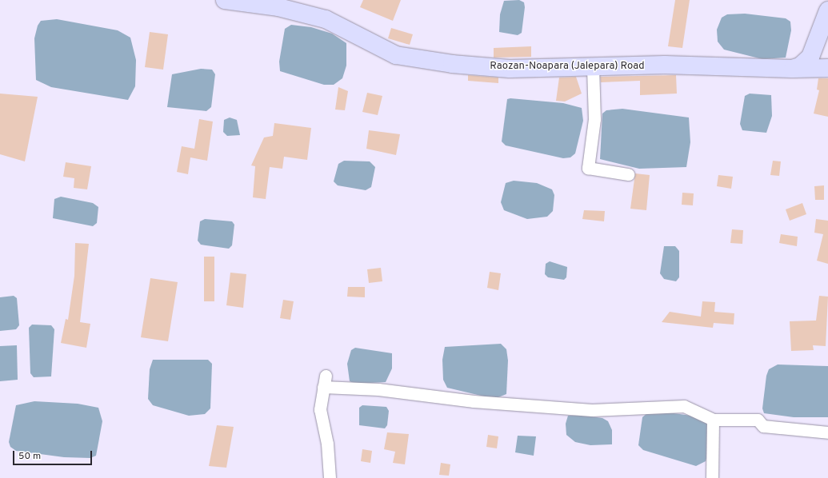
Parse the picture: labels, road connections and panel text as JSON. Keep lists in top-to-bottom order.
{
  "streets": {
    "main road": ["Raozan-Noapara (Jalepara) Road"]
  },
  "scale_bar": "50 m"
}
